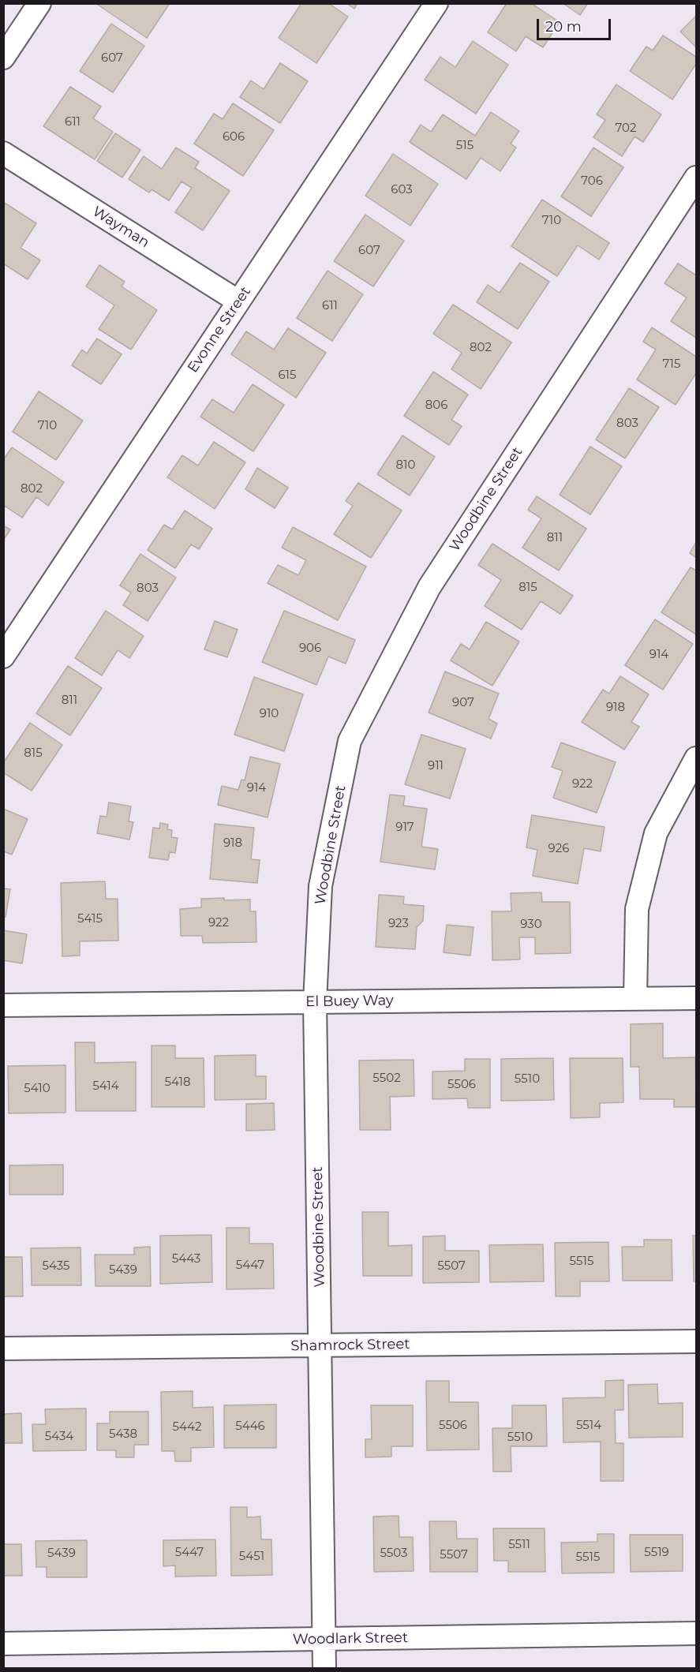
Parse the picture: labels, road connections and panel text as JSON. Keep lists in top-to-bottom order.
{
  "streets": {
    "street": [
      "Wayman",
      "Evonne Street",
      "Woodbine Street",
      "El Buey Way",
      "Shamrock Street",
      "Woodlark Street"
    ]
  },
  "crossings": [
    ["Wayman", "Evonne Street"],
    ["Woodbine Street", "El Buey Way"],
    ["Woodbine Street", "Shamrock Street"],
    ["Woodbine Street", "Woodlark Street"]
  ],
  "house_numbers": [
    "607",
    "611",
    "702",
    "606",
    "515",
    "706",
    "603",
    "710",
    "607",
    "611",
    "802",
    "715",
    "615",
    "806",
    "803",
    "710",
    "810",
    "802",
    "811",
    "815",
    "803",
    "906",
    "914",
    "811",
    "907",
    "918",
    "910",
    "815",
    "911",
    "922",
    "914",
    "917",
    "918",
    "926",
    "5415",
    "922",
    "923",
    "930",
    "5502",
    "5510",
    "5418",
    "5506",
    "5414",
    "5410",
    "5443",
    "5515",
    "5447",
    "5435",
    "5507",
    "5439",
    "5506",
    "5514",
    "5446",
    "5442",
    "5438",
    "5434",
    "5510",
    "5511",
    "5447",
    "5519",
    "5439",
    "5503",
    "5507",
    "5451",
    "5515"
  ],
  "scale_bar": "20 m"
}
